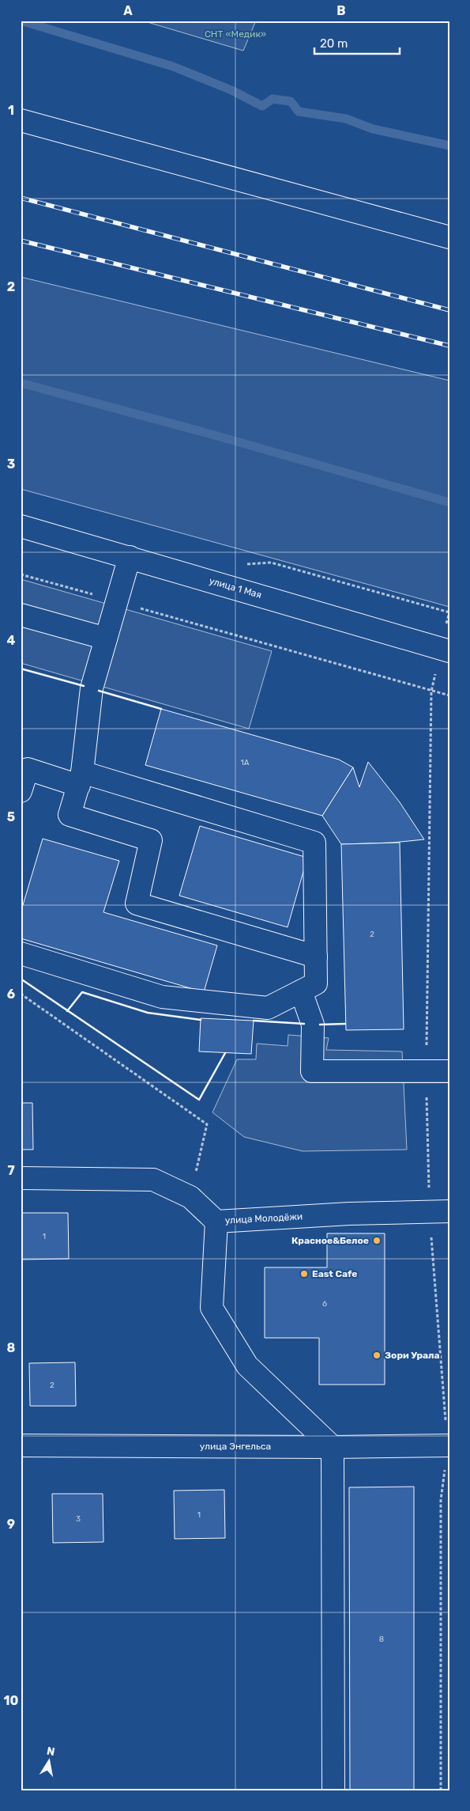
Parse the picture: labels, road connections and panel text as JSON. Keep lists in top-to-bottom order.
{
  "streets": {
    "street": ["улица 1 Мая", "улица Молодёжи", "улица Энгельса"]
  },
  "parks": ["СНТ «Медик»"],
  "places": ["Красное&Белое", "East Cafe", "Зори Урала"],
  "house_numbers": [
    "1А",
    "2",
    "1",
    "6",
    "2",
    "1",
    "3",
    "8"
  ],
  "scale_bar": "20 m",
  "north": "top",
  "grid": {
    "columns": ["A", "B"],
    "rows": [
      "1",
      "2",
      "3",
      "4",
      "5",
      "6",
      "7",
      "8",
      "9",
      "10"
    ]
  }
}
